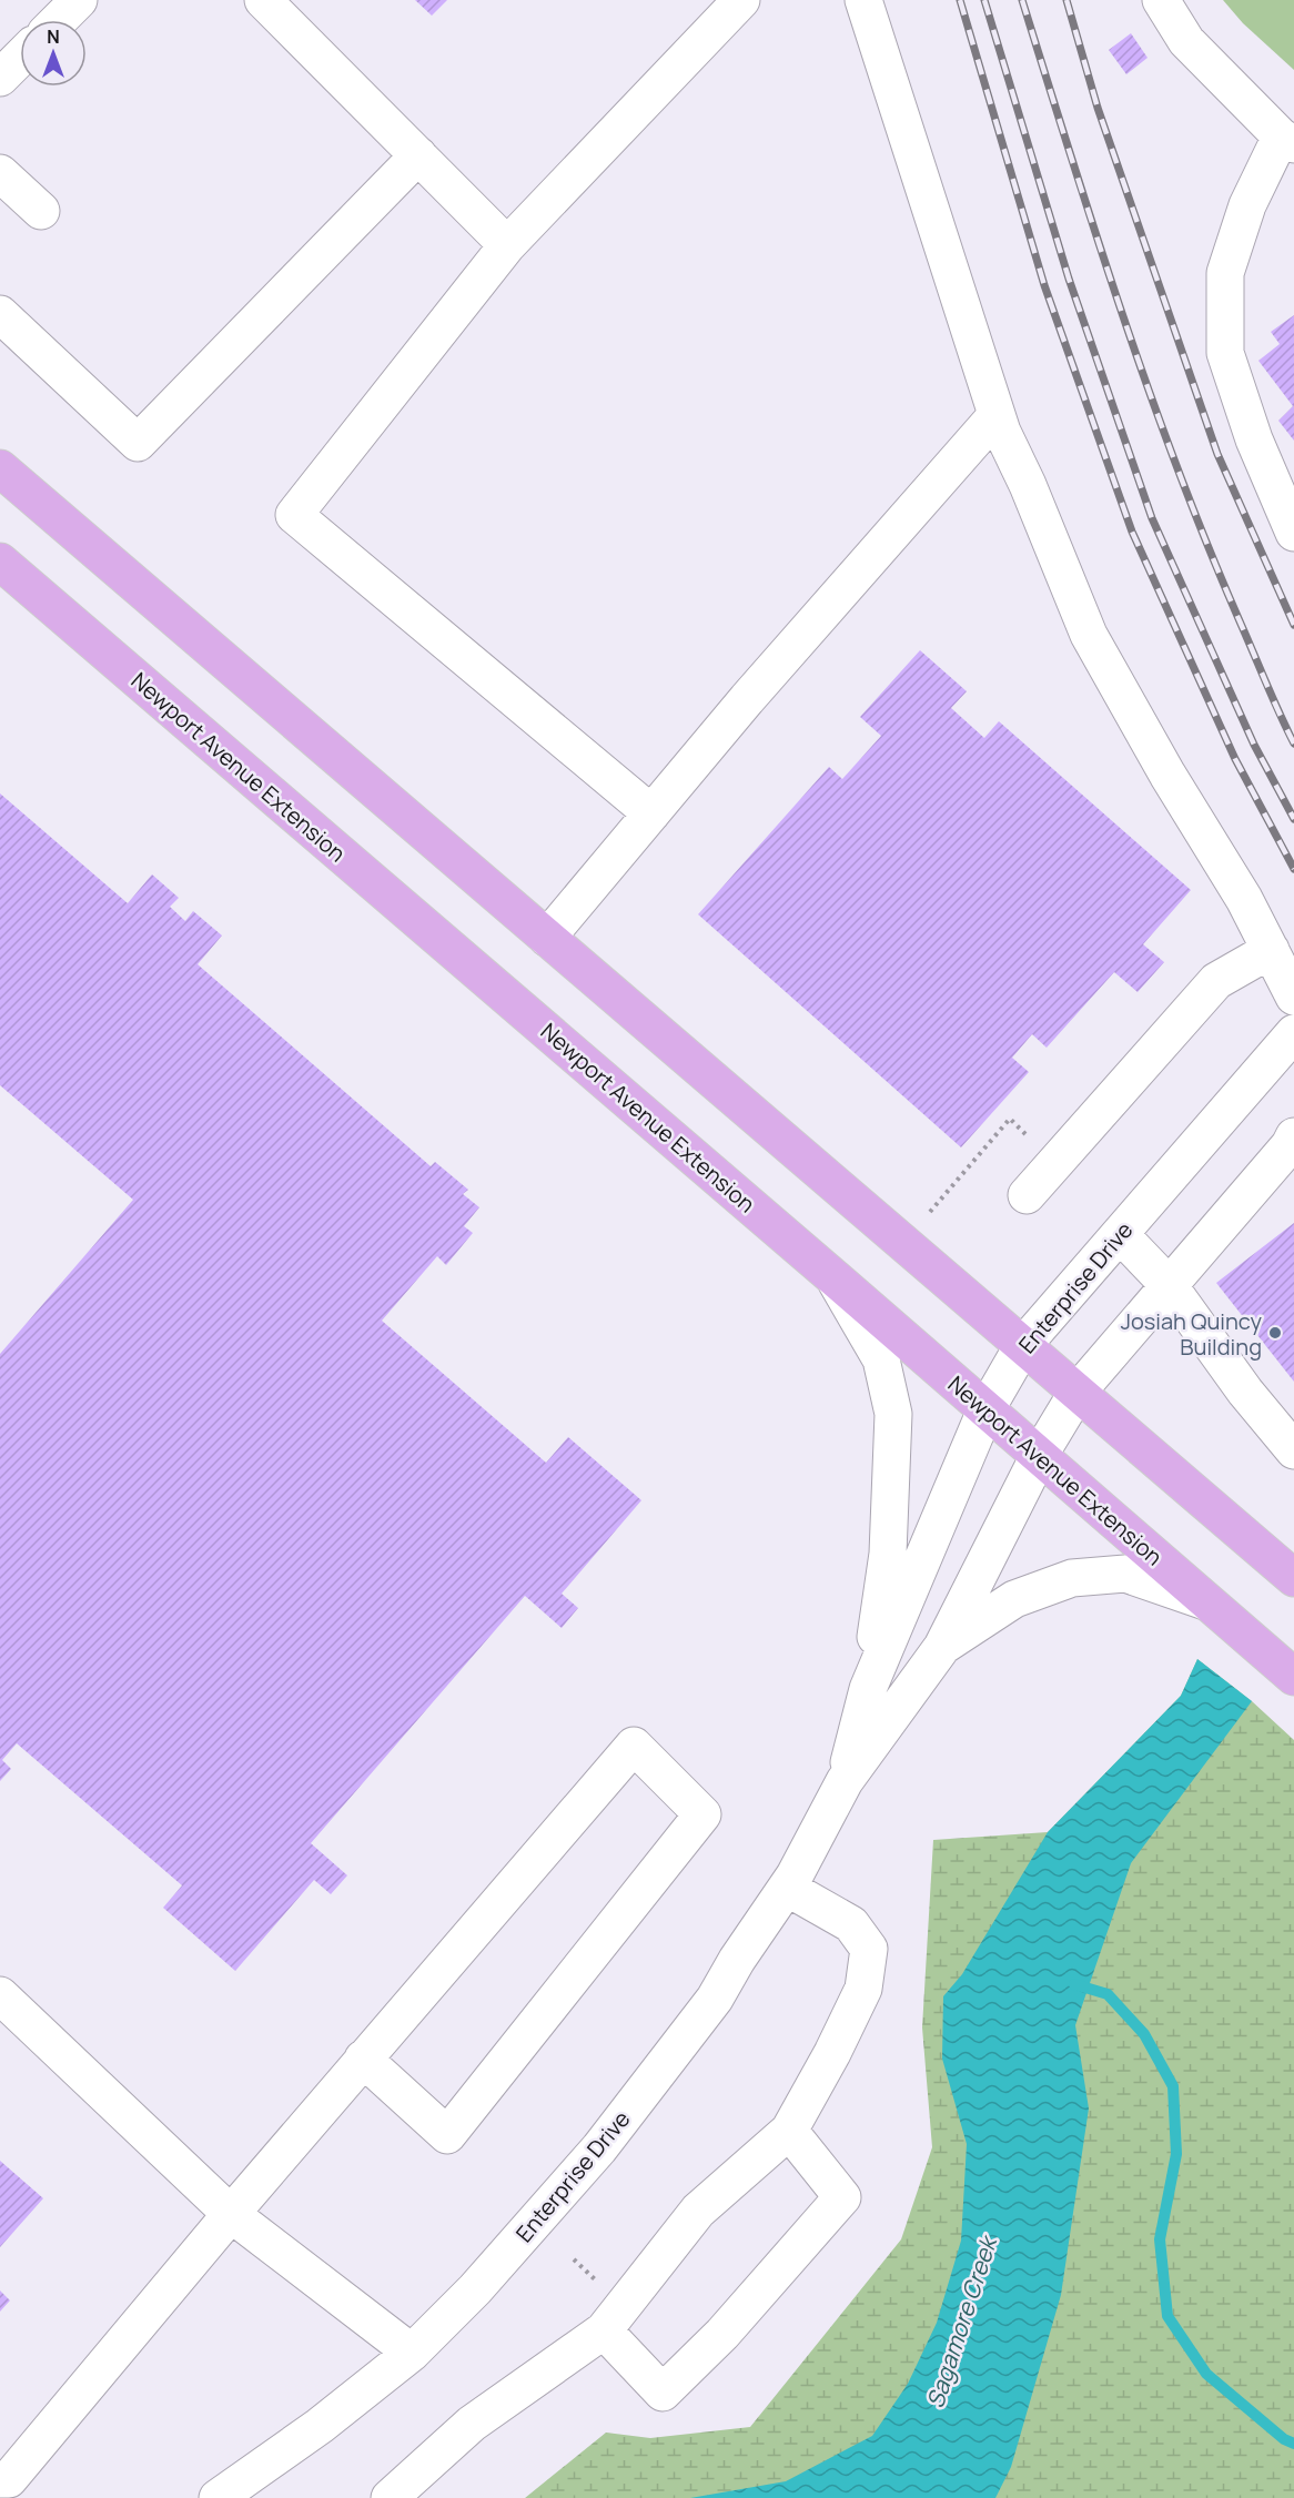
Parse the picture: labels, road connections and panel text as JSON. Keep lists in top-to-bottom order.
{
  "streets": {
    "main road": ["Newport Avenue Extension"],
    "street": ["Enterprise Drive"]
  },
  "crossings": [
    ["Newport Avenue Extension", "Enterprise Drive"]
  ],
  "water": ["Sagamore Creek"],
  "places": ["Josiah Quincy Building"],
  "north": "top"
}
